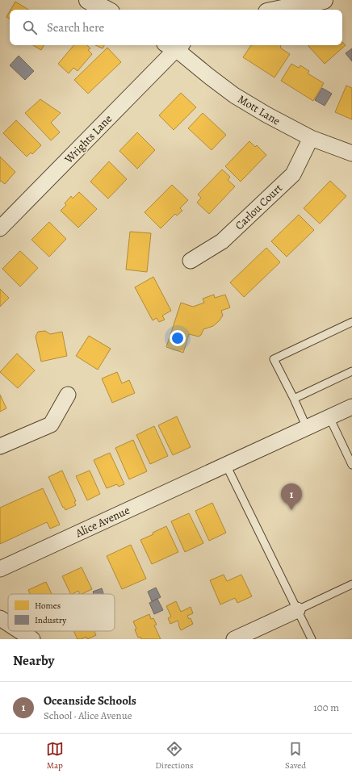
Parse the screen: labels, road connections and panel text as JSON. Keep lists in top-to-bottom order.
{
  "streets": {
    "street": [
      "Mott Lane",
      "Wrights Lane",
      "Carlou Court",
      "Alice Avenue"
    ]
  },
  "crossings": [
    ["Mott Lane", "Wrights Lane"],
    ["Mott Lane", "Carlou Court"]
  ],
  "legend": ["Homes", "Industry"],
  "page": {
    "search": "Search here",
    "pins": "1",
    "heading": "Nearby",
    "list": [
      {
        "mark": "1",
        "name": "Oceanside Schools",
        "note": "School · Alice Avenue",
        "value": "100 m"
      }
    ],
    "nav": ["Map", "Directions", "Saved"]
  }
}
